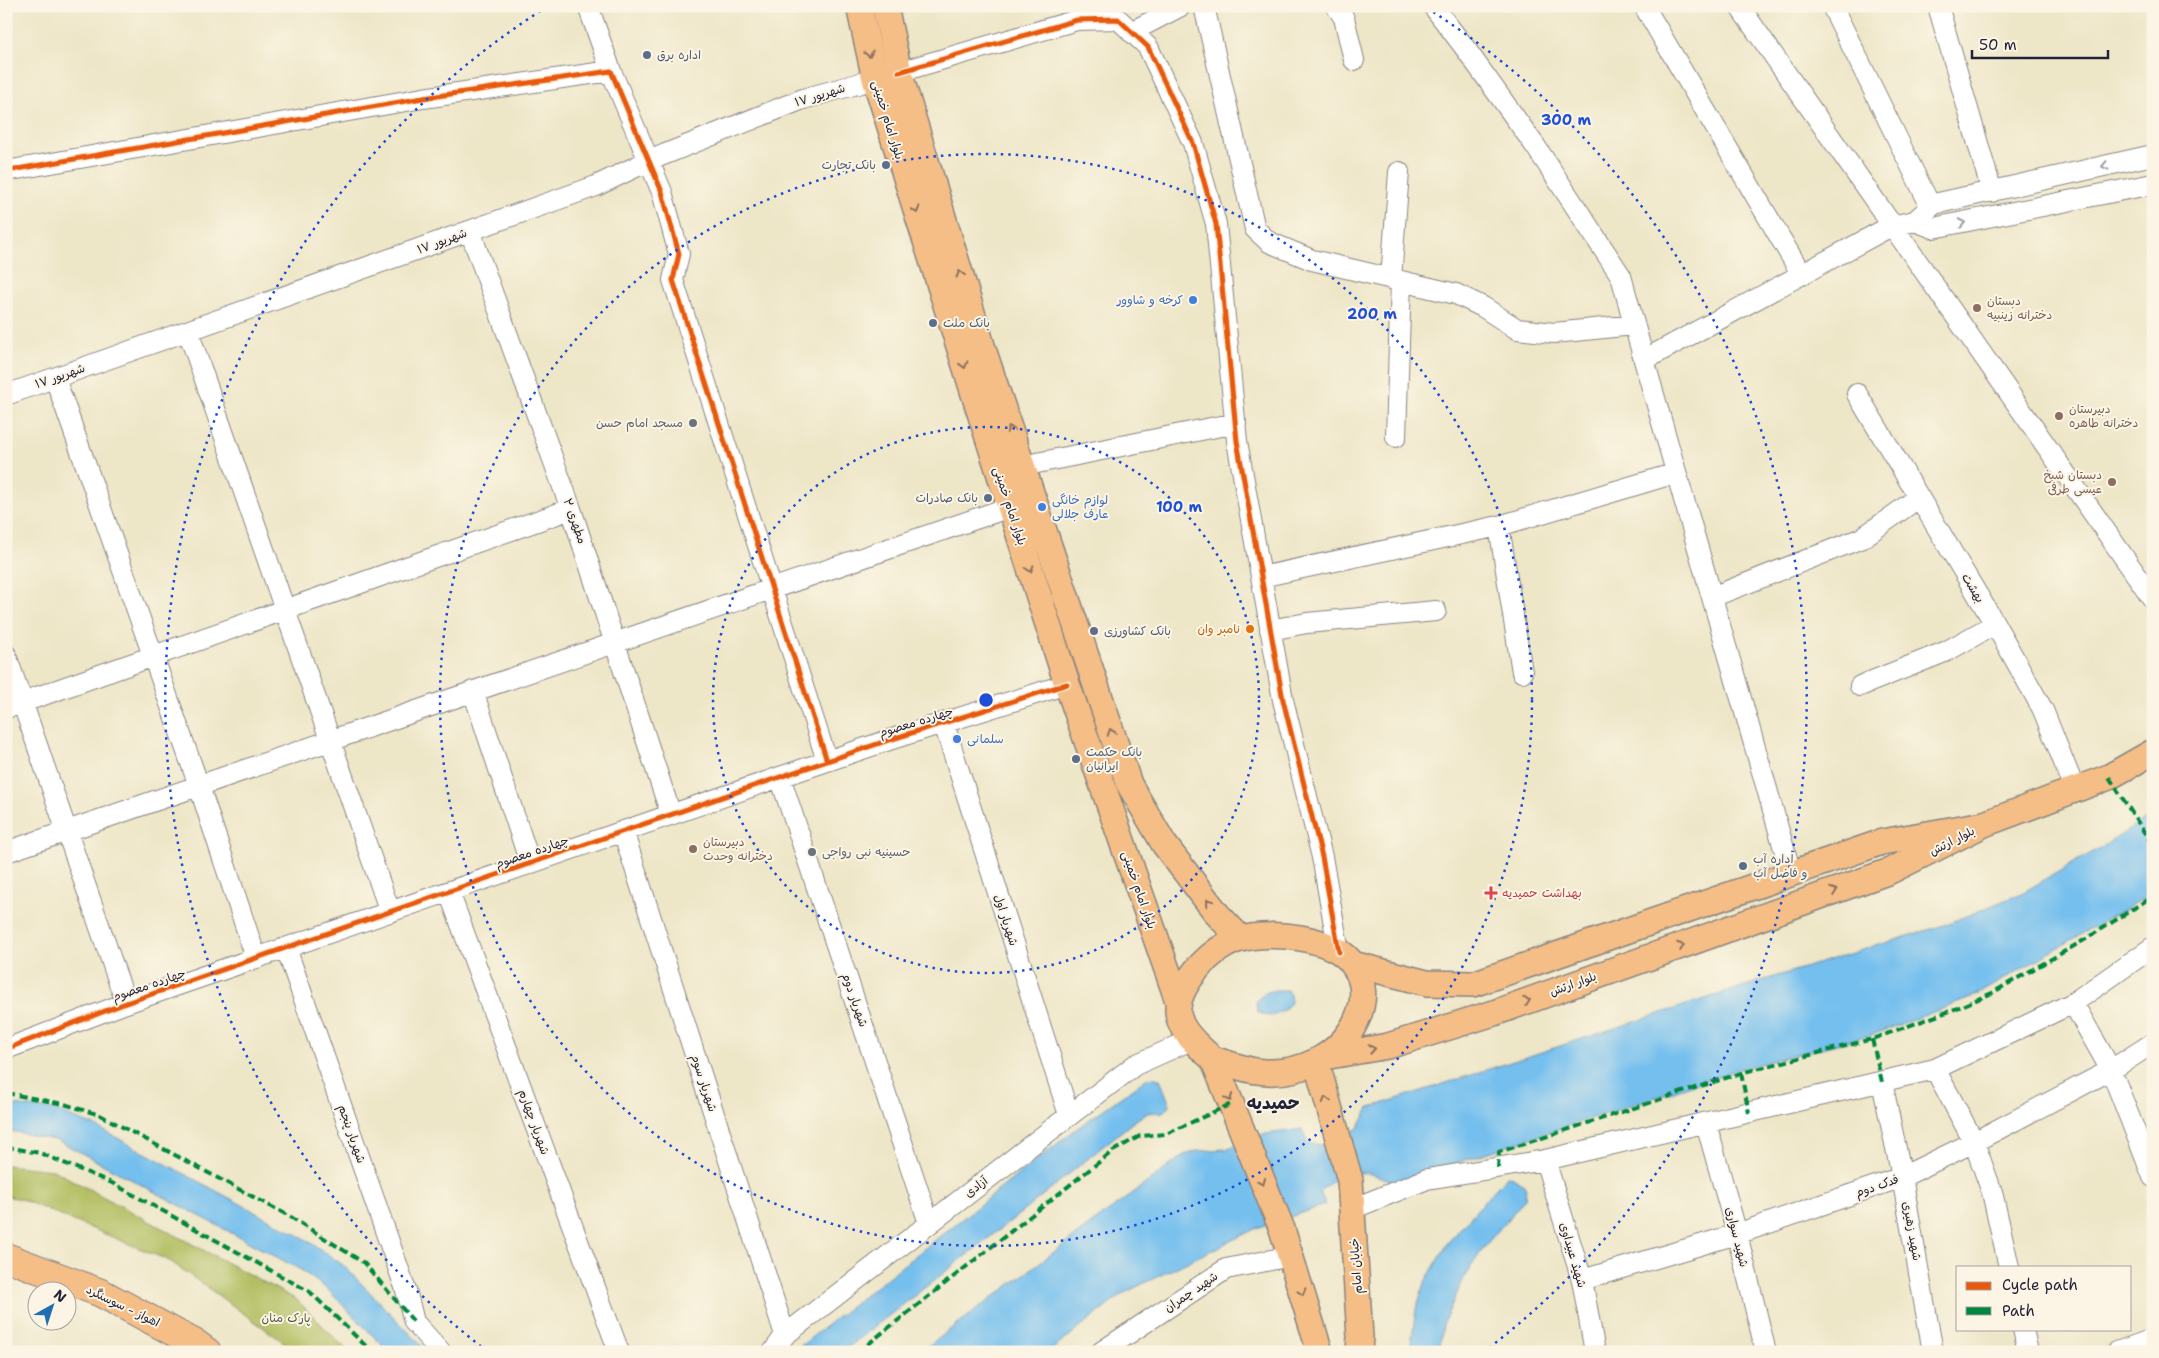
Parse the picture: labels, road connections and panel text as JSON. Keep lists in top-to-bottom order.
{
  "streets": {
    "highway": ["اهواز - سوسنگرد"],
    "main road": ["بلوار امام خمینی", "بلوار ارتش", "خیابان امام"],
    "street": [
      "۱۷ شهریور",
      "مطهری ۲",
      "بهشت",
      "چهارده معصوم",
      "شهریار اول",
      "شهریار دوم",
      "شهریار سوم",
      "شهریار چهارم",
      "شهریار پنجم",
      "فدک دوم",
      "آزادی",
      "شهید زهیری",
      "شهید سواری",
      "شهید عبیداوی",
      "شهید چمران"
    ]
  },
  "crossings": [
    ["۱۷ شهریور", "بلوار امام خمینی"],
    ["۱۷ شهریور", "مطهری ۲"],
    ["بلوار امام خمینی", "چهارده معصوم"],
    ["بلوار امام خمینی", "بلوار ارتش"],
    ["بلوار امام خمینی", "آزادی"],
    ["بلوار امام خمینی", "خیابان امام"],
    ["مطهری ۲", "چهارده معصوم"],
    ["چهارده معصوم", "شهریار اول"],
    ["چهارده معصوم", "شهریار دوم"],
    ["چهارده معصوم", "شهریار سوم"],
    ["چهارده معصوم", "شهریار چهارم"],
    ["چهارده معصوم", "شهریار پنجم"],
    ["بلوار ارتش", "آزادی"],
    ["بلوار ارتش", "خیابان امام"],
    ["شهریار اول", "آزادی"],
    ["شهریار دوم", "آزادی"],
    ["شهریار سوم", "آزادی"],
    ["فدک دوم", "شهید زهیری"],
    ["فدک دوم", "شهید سواری"],
    ["فدک دوم", "شهید عبیداوی"],
    ["آزادی", "خیابان امام"]
  ],
  "districts": ["حمیدیه"],
  "parks": ["پارک منان"],
  "places": {
    "other": [
      "اداره برق",
      "بانک تجارت",
      "کرخه و شاوور",
      "دبستان دخترانه زینبیه",
      "بانک ملت",
      "دبیرستان دخترانه طاهره",
      "مسجد امام حسن",
      "دبستان شیخ عیسی طرفی",
      "بانک صادرات",
      "لوازم خانگی عارف جلالی",
      "نامبر وان",
      "بانک کشاورزی",
      "سلمانی",
      "بانک حکمت ایرانیان",
      "دبیرستان دخترانه وحدت",
      "حسینیه نبی رواجی",
      "اداره آب و فاضل آب"
    ],
    "health": ["بهداشت حمیدیه"]
  },
  "legend": ["Cycle path", "Path"],
  "scale_bar": "50 m",
  "north": "top right",
  "rings": ["300 m", "200 m", "100 m"]
}
